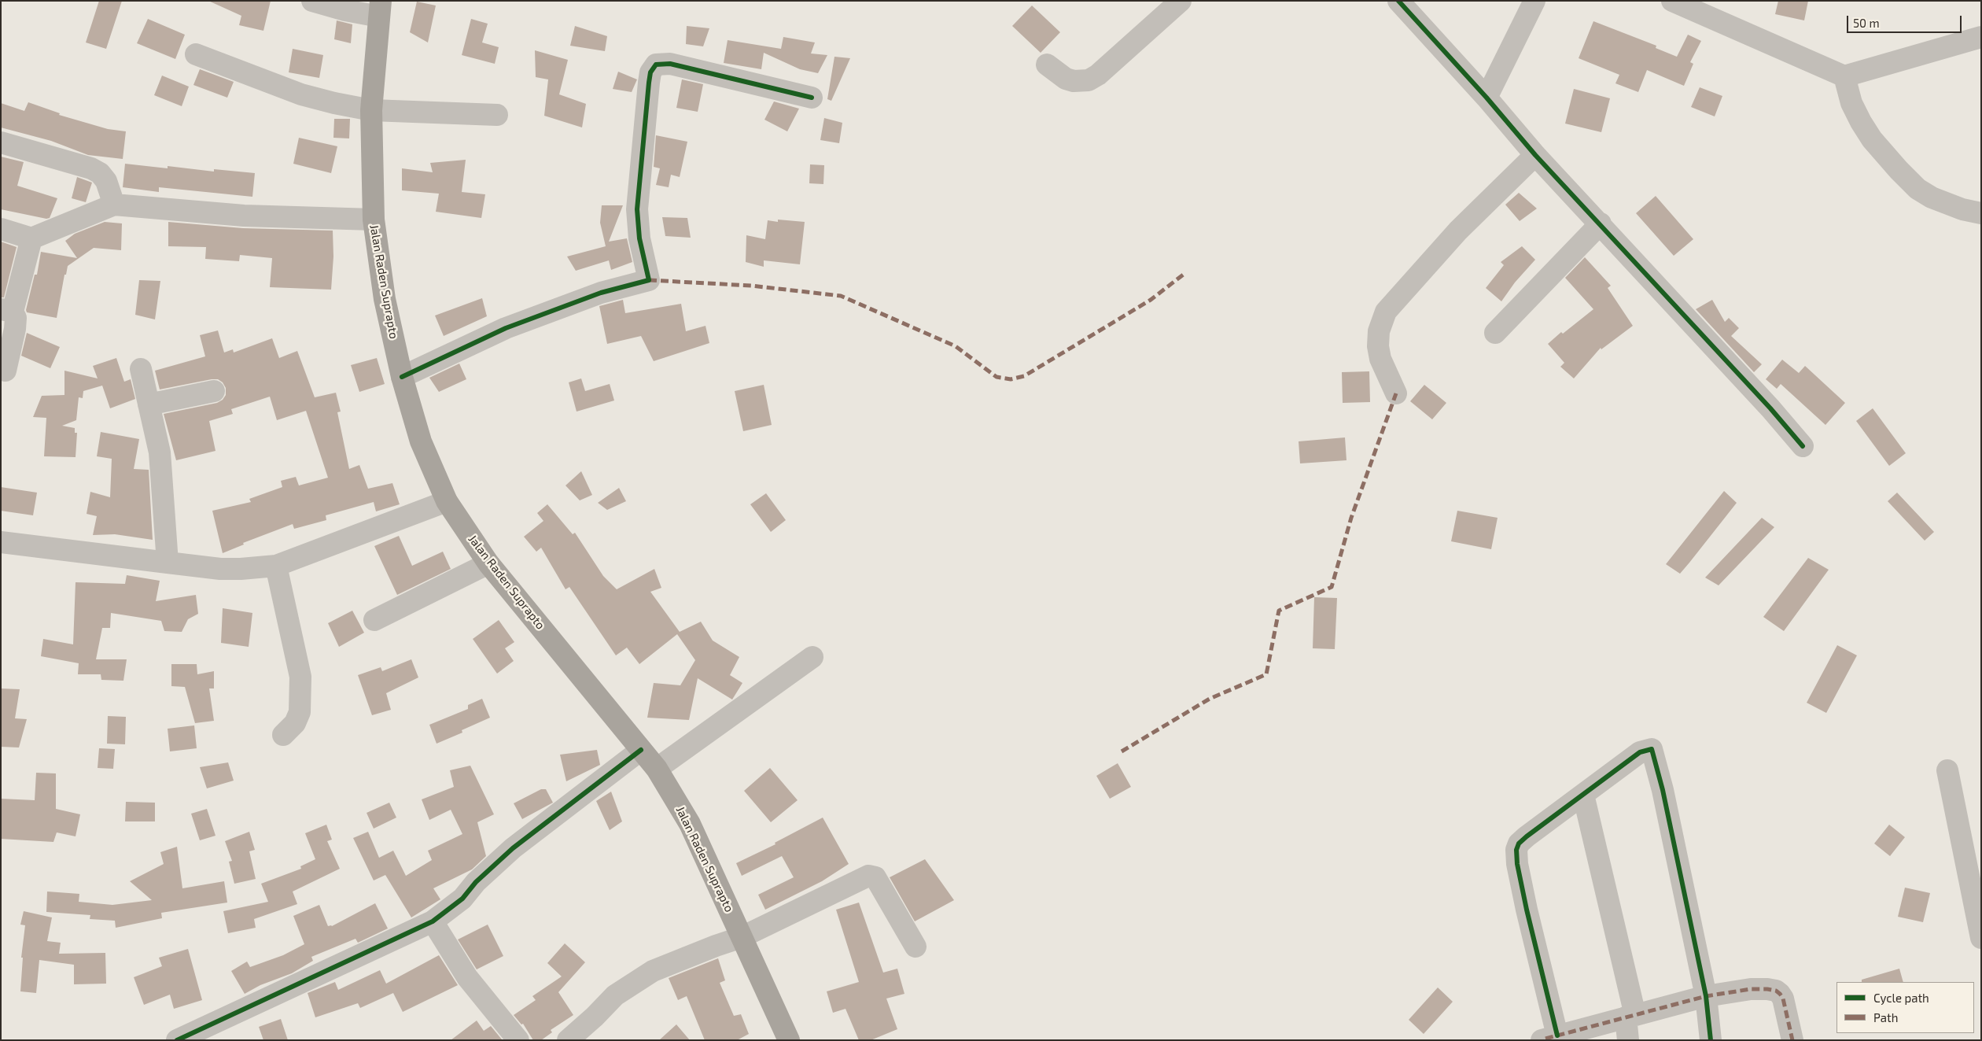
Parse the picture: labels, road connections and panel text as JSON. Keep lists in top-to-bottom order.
{
  "streets": {
    "highway": ["Jalan Raden Suprapto"]
  },
  "legend": ["Cycle path", "Path"],
  "scale_bar": "50 m"
}
